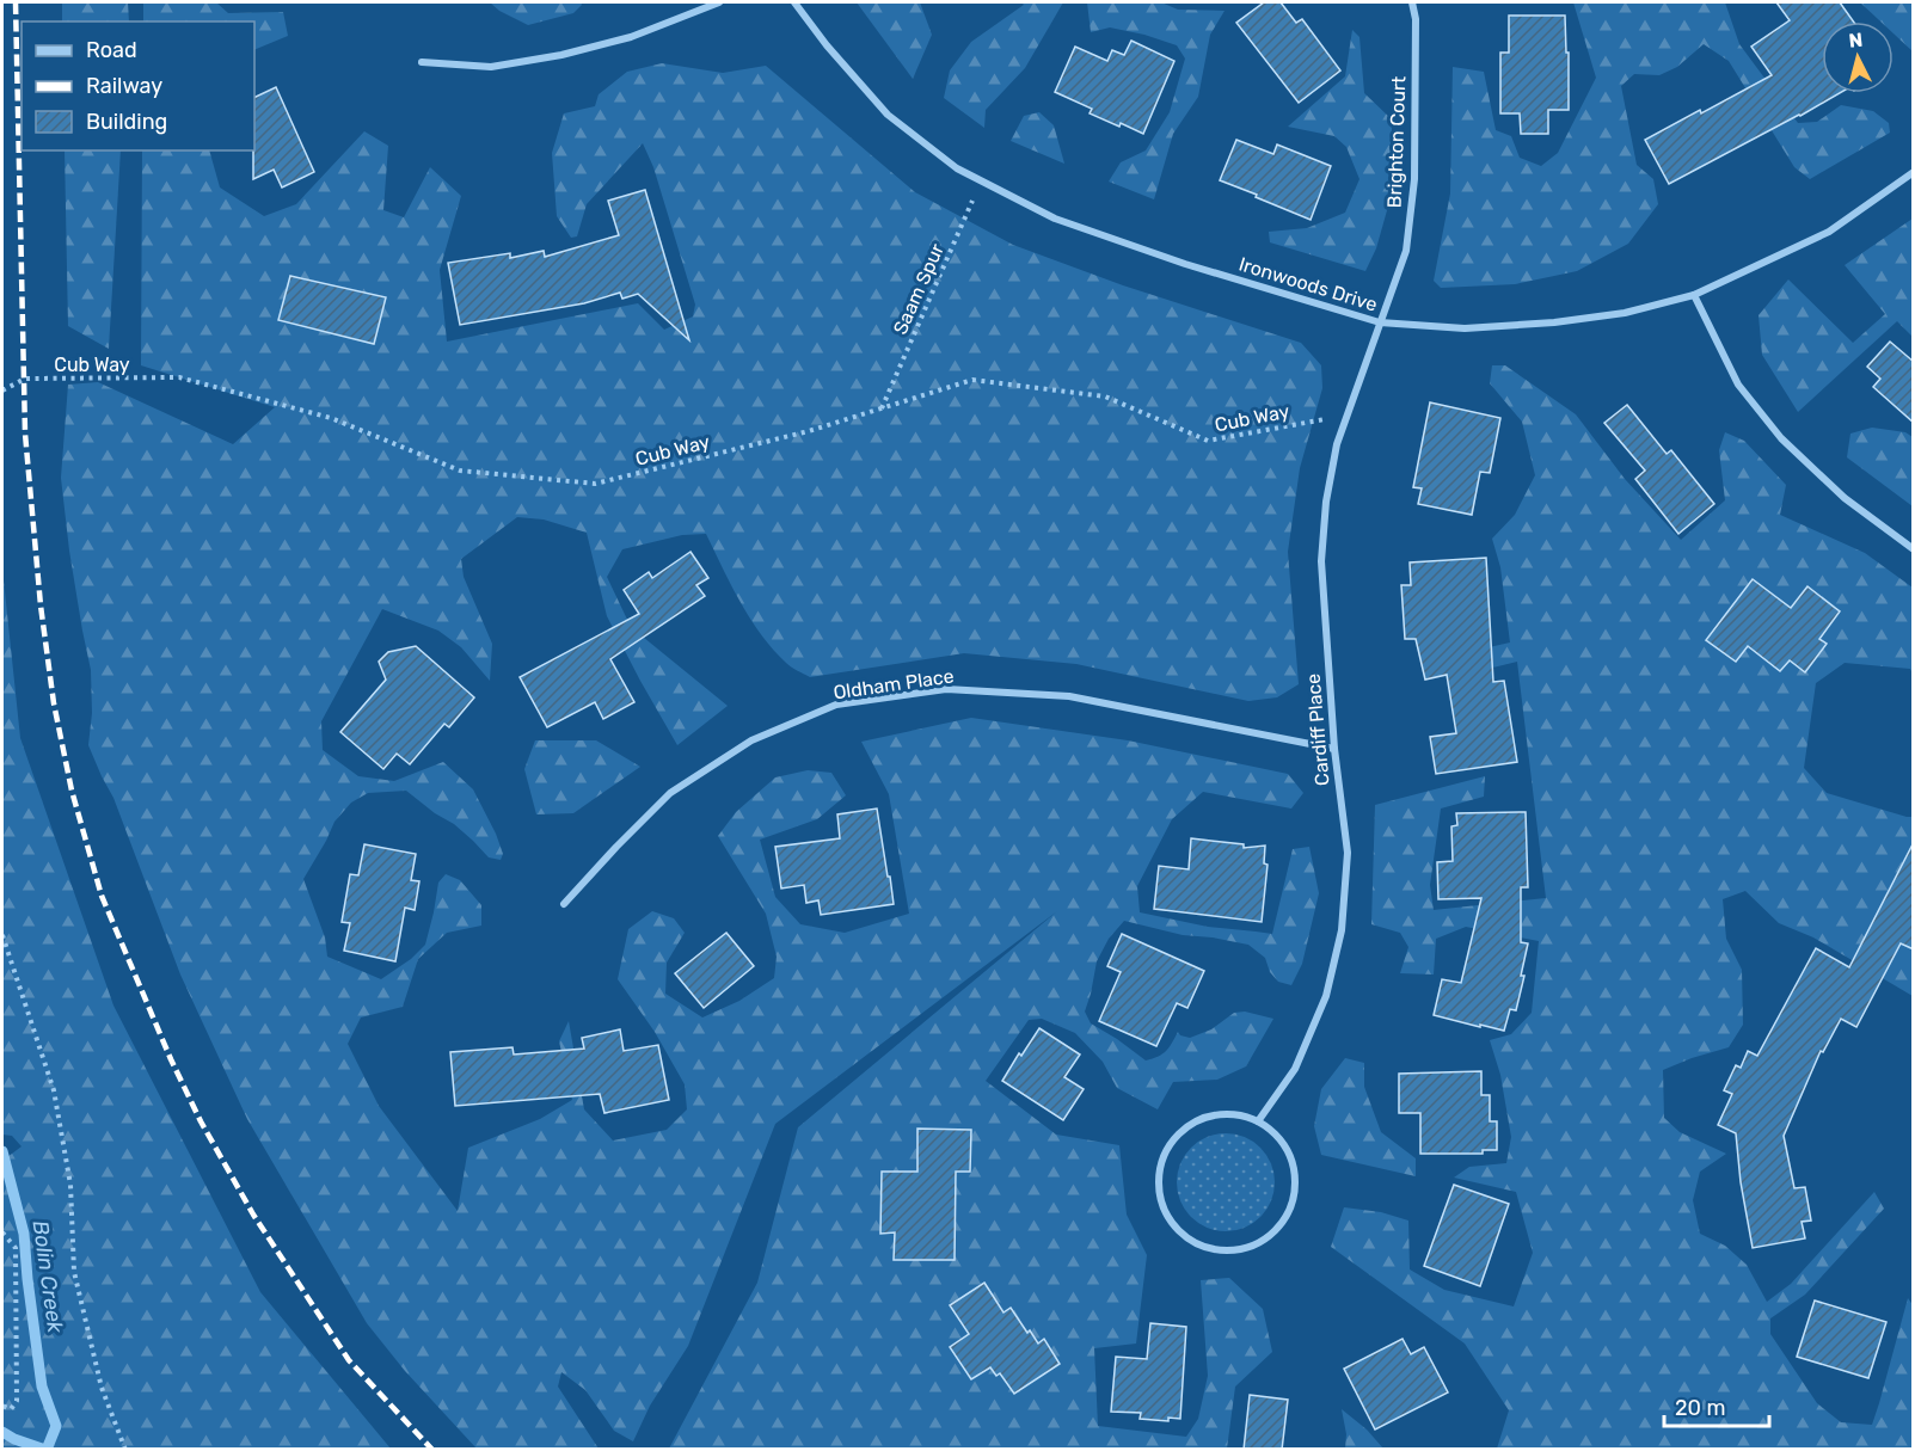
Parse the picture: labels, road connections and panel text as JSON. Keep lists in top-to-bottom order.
{
  "streets": {
    "street": [
      "Brighton Court",
      "Ironwoods Drive",
      "Oldham Place",
      "Cardiff Place"
    ],
    "path": ["Saam Spur", "Cub Way"]
  },
  "crossings": [
    ["Brighton Court", "Ironwoods Drive"],
    ["Brighton Court", "Cardiff Place"],
    ["Ironwoods Drive", "Saam Spur"],
    ["Ironwoods Drive", "Cardiff Place"],
    ["Saam Spur", "Cub Way"],
    ["Cub Way", "Cardiff Place"],
    ["Oldham Place", "Cardiff Place"]
  ],
  "water": ["Bolin Creek"],
  "legend": ["Road", "Railway", "Building"],
  "scale_bar": "20 m",
  "north": "top"
}
